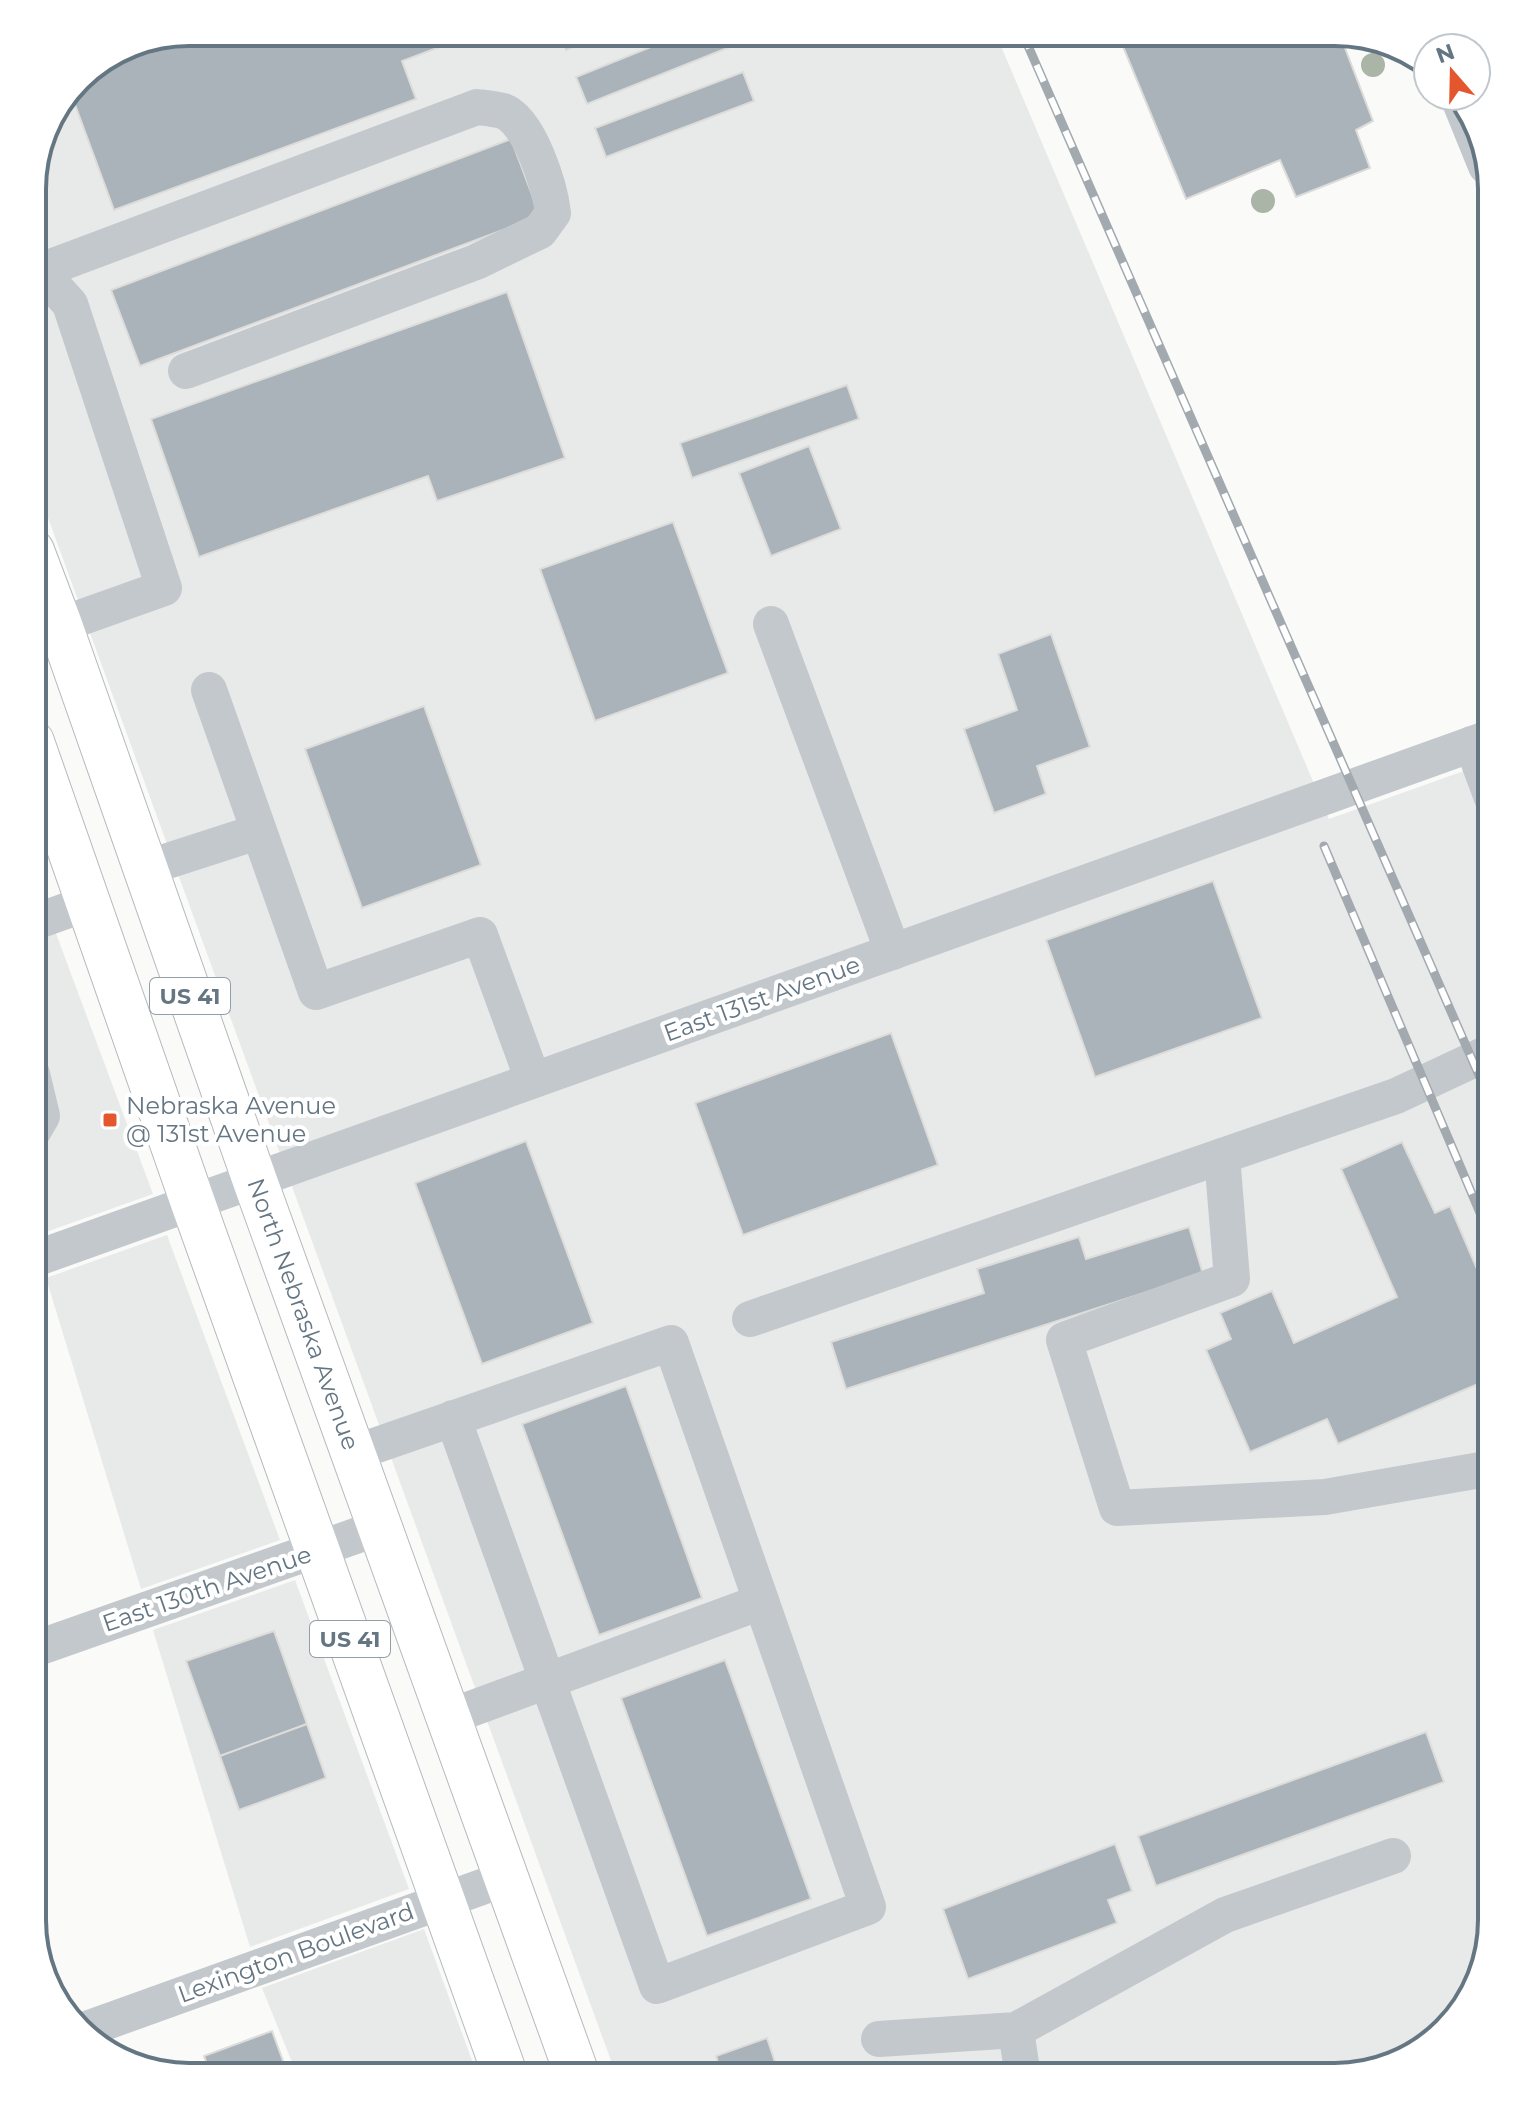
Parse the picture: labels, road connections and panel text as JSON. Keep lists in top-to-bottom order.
{
  "streets": {
    "main road": ["US 41", "North Nebraska Avenue"],
    "street": ["East 131st Avenue", "East 130th Avenue", "Lexington Boulevard"]
  },
  "crossings": [
    ["US 41", "East 131st Avenue"],
    ["US 41", "East 130th Avenue"],
    ["US 41", "Lexington Boulevard"],
    ["East 131st Avenue", "North Nebraska Avenue"],
    ["North Nebraska Avenue", "East 130th Avenue"],
    ["North Nebraska Avenue", "Lexington Boulevard"]
  ],
  "places": {
    "transit": ["Nebraska Avenue @ 131st Avenue"]
  },
  "north": "top"
}
